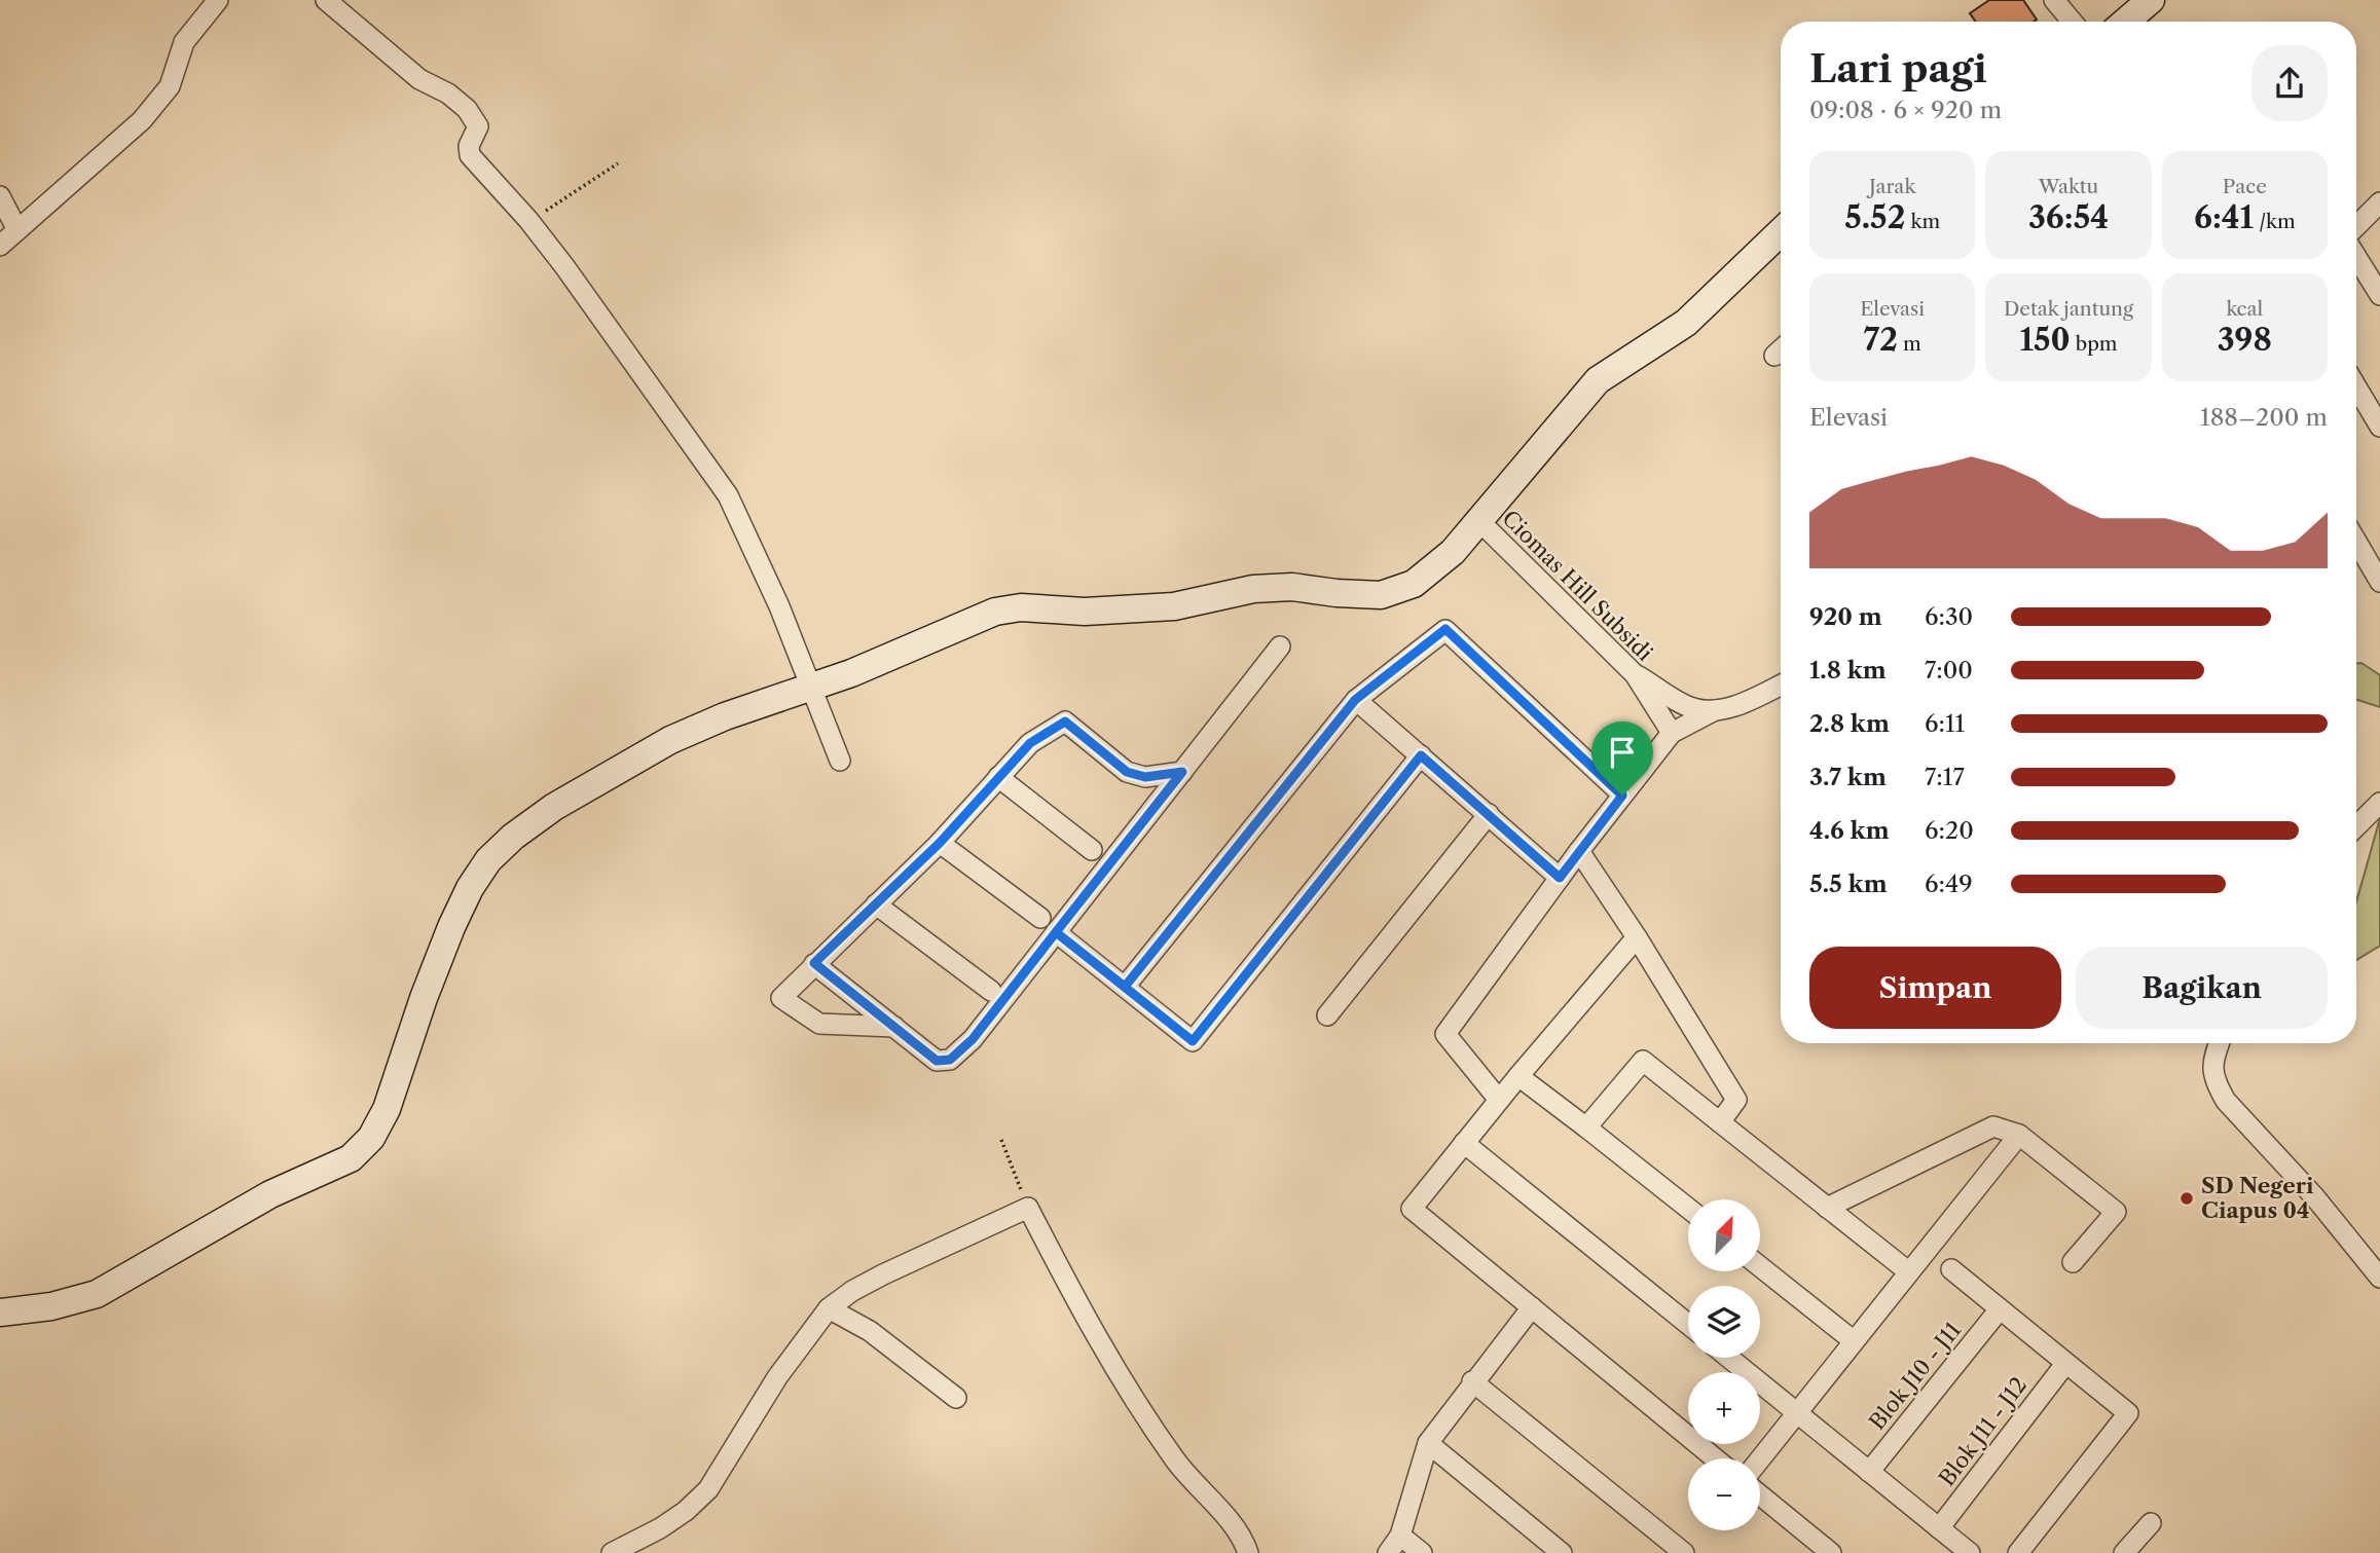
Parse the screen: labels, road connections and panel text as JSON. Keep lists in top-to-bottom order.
{
  "streets": {
    "street": ["Ciomas Hill Subsidi", "Blok J10 - J11", "Blok J11 - J12"]
  },
  "places": ["SD Negeri Ciapus 04"],
  "north": "top right",
  "page": {
    "heading": ["Lari pagi", "09:08 · 6 × 920 m"],
    "stats": [
      ["Jarak", "5.52 km"],
      ["Waktu", "36:54"],
      ["Pace", "6:41 /km"],
      ["Elevasi", "72 m"],
      ["Detak jantung", "150 bpm"],
      ["kcal", "398"]
    ],
    "chart": ["Elevasi", "188–200 m"],
    "list": [
      {
        "name": "920 m",
        "note": "6:30"
      },
      {
        "name": "1.8 km",
        "note": "7:00"
      },
      {
        "name": "2.8 km",
        "note": "6:11"
      },
      {
        "name": "3.7 km",
        "note": "7:17"
      },
      {
        "name": "4.6 km",
        "note": "6:20"
      },
      {
        "name": "5.5 km",
        "note": "6:49"
      }
    ],
    "buttons": ["Simpan", "Bagikan"],
    "map_buttons": ["+", "−"]
  }
}
